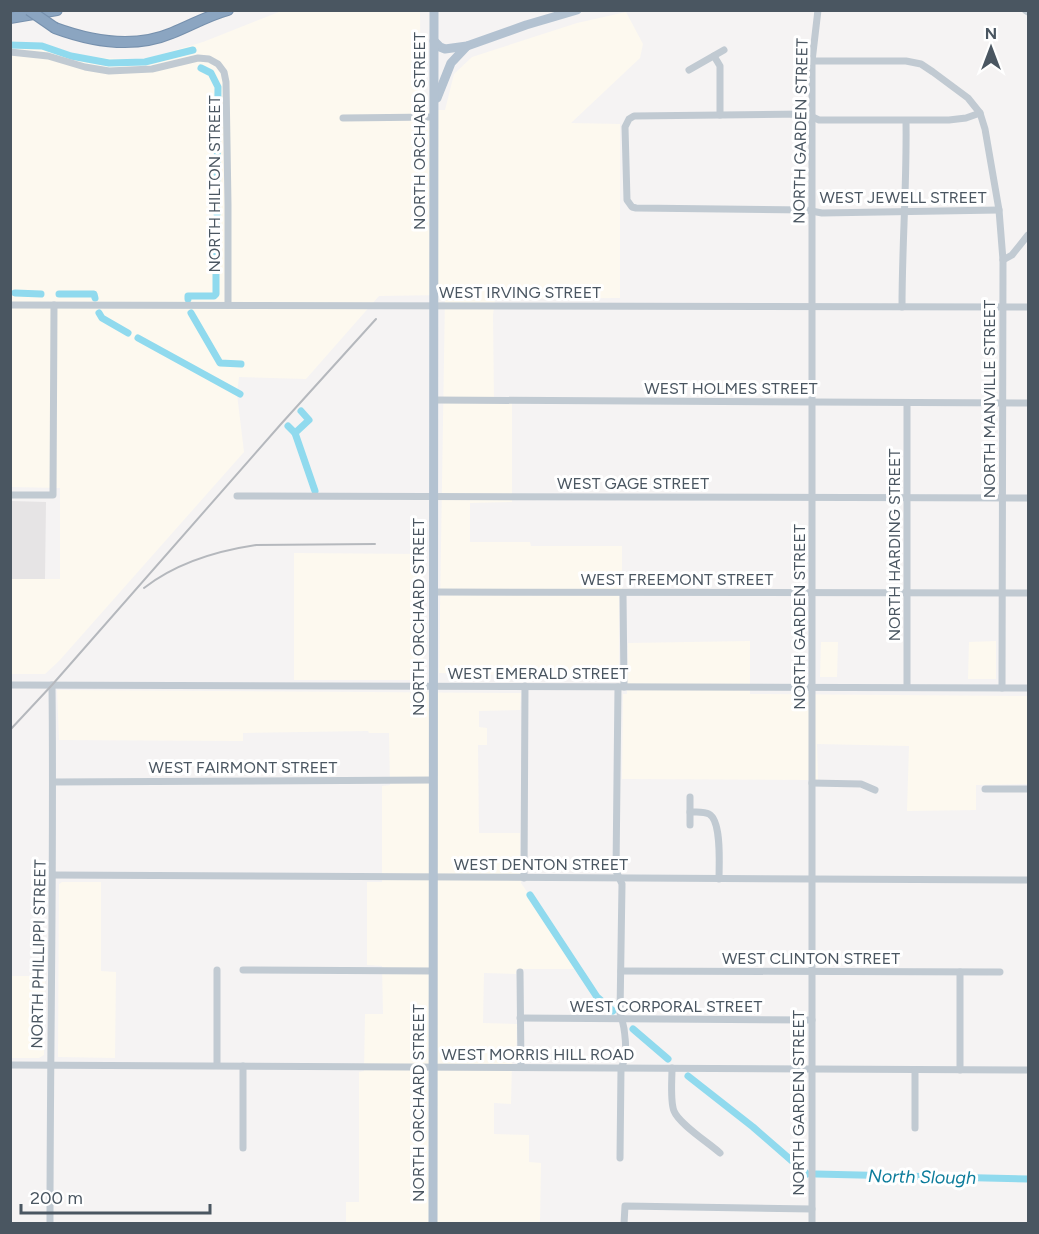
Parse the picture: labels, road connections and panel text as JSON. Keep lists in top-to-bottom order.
{
  "streets": {
    "main road": ["NORTH ORCHARD STREET"],
    "street": [
      "NORTH GARDEN STREET",
      "NORTH HILTON STREET",
      "WEST JEWELL STREET",
      "WEST IRVING STREET",
      "WEST HOLMES STREET",
      "NORTH MANVILLE STREET",
      "WEST GAGE STREET",
      "NORTH HARDING STREET",
      "WEST FREEMONT STREET",
      "WEST EMERALD STREET",
      "WEST FAIRMONT STREET",
      "WEST DENTON STREET",
      "NORTH PHILLIPPI STREET",
      "WEST CLINTON STREET",
      "WEST CORPORAL STREET",
      "WEST MORRIS HILL ROAD"
    ]
  },
  "crossings": [
    ["NORTH ORCHARD STREET", "WEST IRVING STREET"],
    ["NORTH ORCHARD STREET", "WEST HOLMES STREET"],
    ["NORTH ORCHARD STREET", "WEST GAGE STREET"],
    ["NORTH ORCHARD STREET", "WEST FREEMONT STREET"],
    ["NORTH ORCHARD STREET", "WEST EMERALD STREET"],
    ["NORTH ORCHARD STREET", "WEST FAIRMONT STREET"],
    ["NORTH ORCHARD STREET", "WEST DENTON STREET"],
    ["NORTH ORCHARD STREET", "WEST MORRIS HILL ROAD"],
    ["NORTH GARDEN STREET", "WEST JEWELL STREET"],
    ["NORTH GARDEN STREET", "WEST IRVING STREET"],
    ["NORTH GARDEN STREET", "WEST HOLMES STREET"],
    ["NORTH GARDEN STREET", "WEST GAGE STREET"],
    ["NORTH GARDEN STREET", "WEST FREEMONT STREET"],
    ["NORTH GARDEN STREET", "WEST EMERALD STREET"],
    ["NORTH GARDEN STREET", "WEST DENTON STREET"],
    ["NORTH GARDEN STREET", "WEST CLINTON STREET"],
    ["NORTH GARDEN STREET", "WEST CORPORAL STREET"],
    ["NORTH GARDEN STREET", "WEST MORRIS HILL ROAD"],
    ["NORTH HILTON STREET", "WEST IRVING STREET"],
    ["WEST JEWELL STREET", "NORTH MANVILLE STREET"],
    ["WEST IRVING STREET", "NORTH MANVILLE STREET"],
    ["WEST HOLMES STREET", "NORTH MANVILLE STREET"],
    ["WEST HOLMES STREET", "NORTH HARDING STREET"],
    ["NORTH MANVILLE STREET", "WEST GAGE STREET"],
    ["NORTH MANVILLE STREET", "WEST FREEMONT STREET"],
    ["NORTH MANVILLE STREET", "WEST EMERALD STREET"],
    ["WEST GAGE STREET", "NORTH HARDING STREET"],
    ["NORTH HARDING STREET", "WEST FREEMONT STREET"],
    ["NORTH HARDING STREET", "WEST EMERALD STREET"],
    ["WEST EMERALD STREET", "NORTH PHILLIPPI STREET"],
    ["WEST FAIRMONT STREET", "NORTH PHILLIPPI STREET"],
    ["WEST DENTON STREET", "NORTH PHILLIPPI STREET"],
    ["NORTH PHILLIPPI STREET", "WEST MORRIS HILL ROAD"]
  ],
  "water": ["North Slough"],
  "scale_bar": "200 m",
  "north": "top"
}
